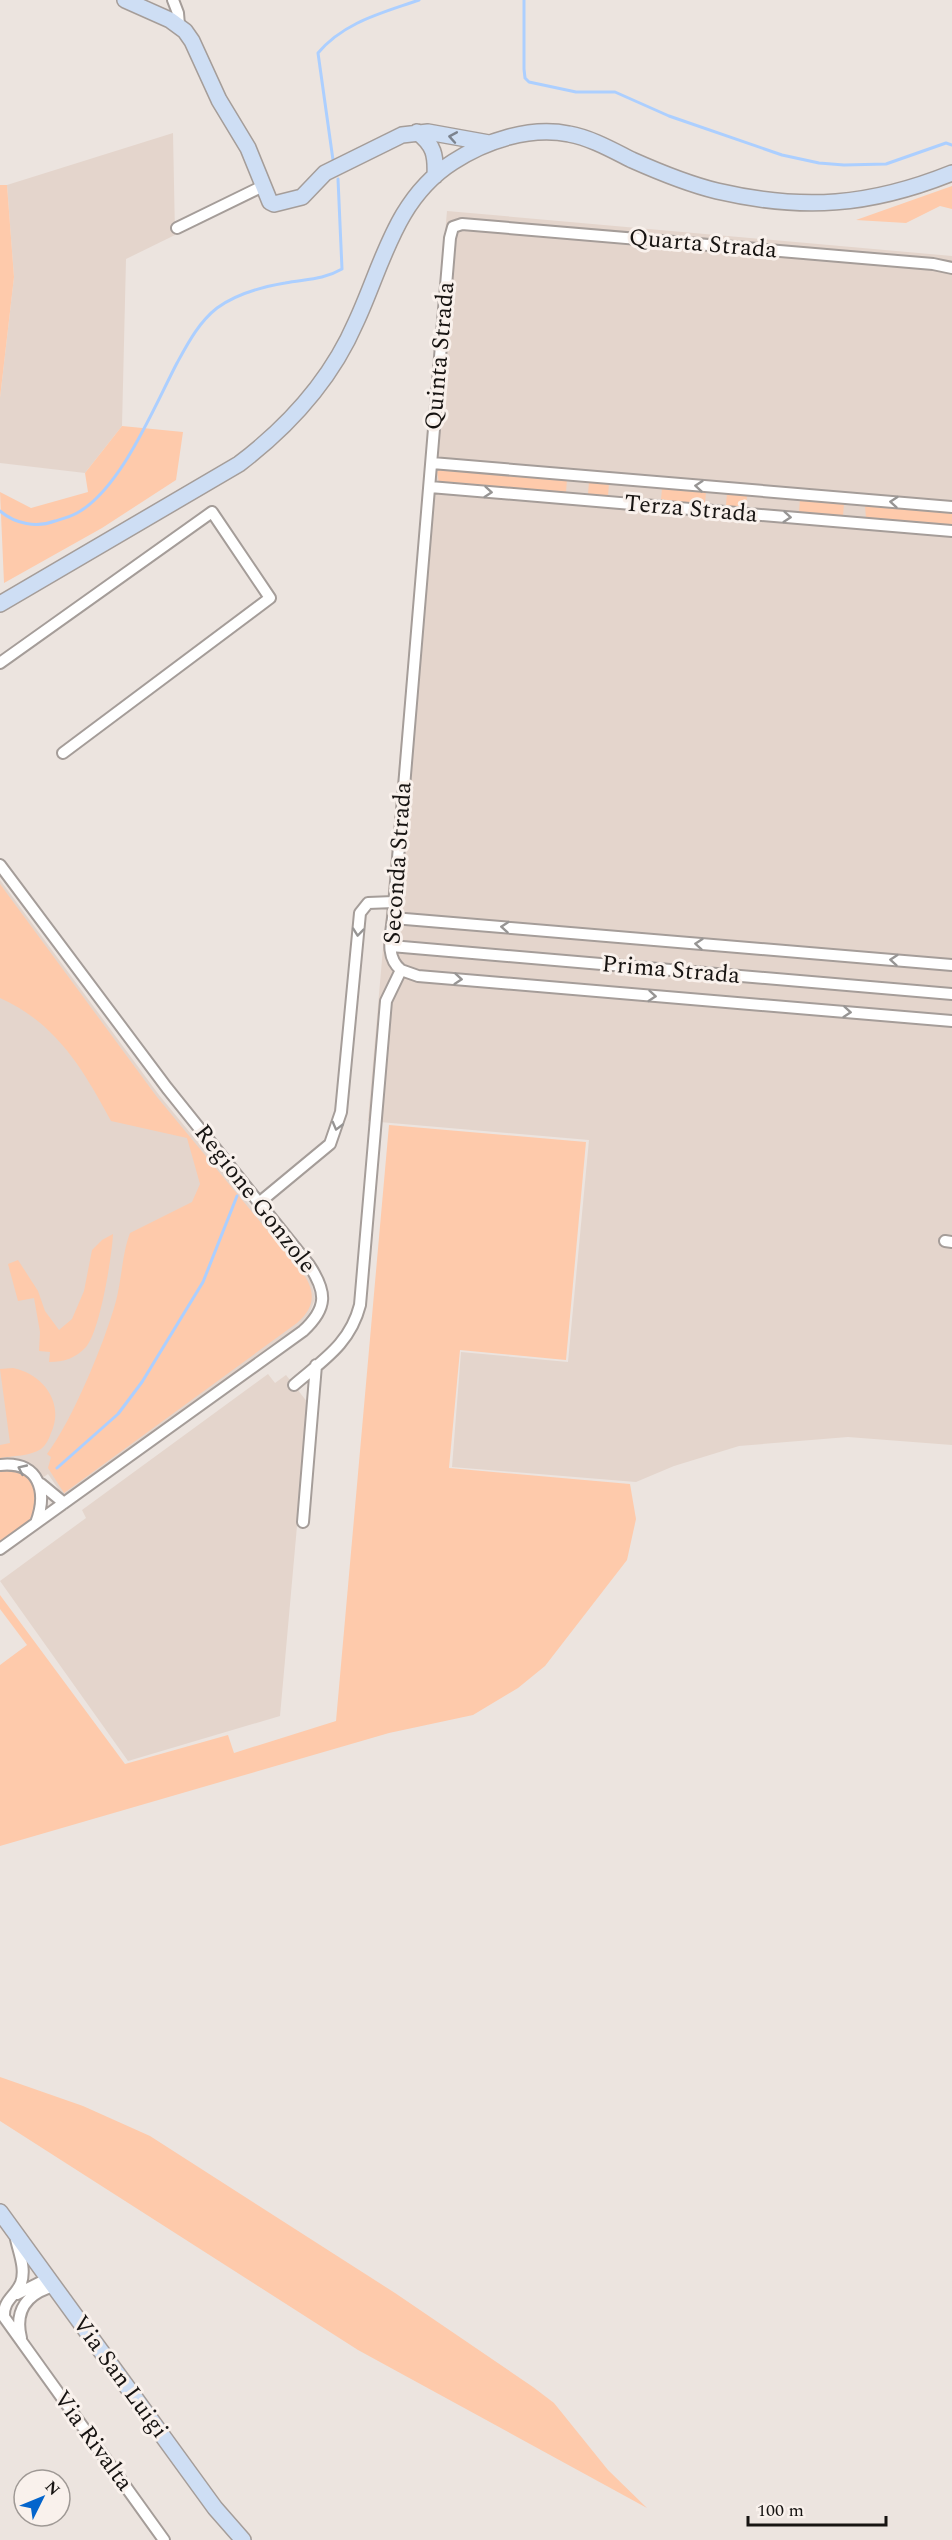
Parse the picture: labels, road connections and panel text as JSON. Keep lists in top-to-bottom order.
{
  "streets": {
    "street": [
      "Quarta Strada",
      "Quinta Strada",
      "Terza Strada",
      "Seconda Strada",
      "Prima Strada",
      "Regione Gonzole",
      "Via San Luigi",
      "Via Rivalta"
    ]
  },
  "crossings": [
    ["Quarta Strada", "Quinta Strada"],
    ["Quinta Strada", "Terza Strada"],
    ["Quinta Strada", "Seconda Strada"],
    ["Terza Strada", "Seconda Strada"],
    ["Seconda Strada", "Prima Strada"]
  ],
  "scale_bar": "100 m",
  "north": "top right"
}
